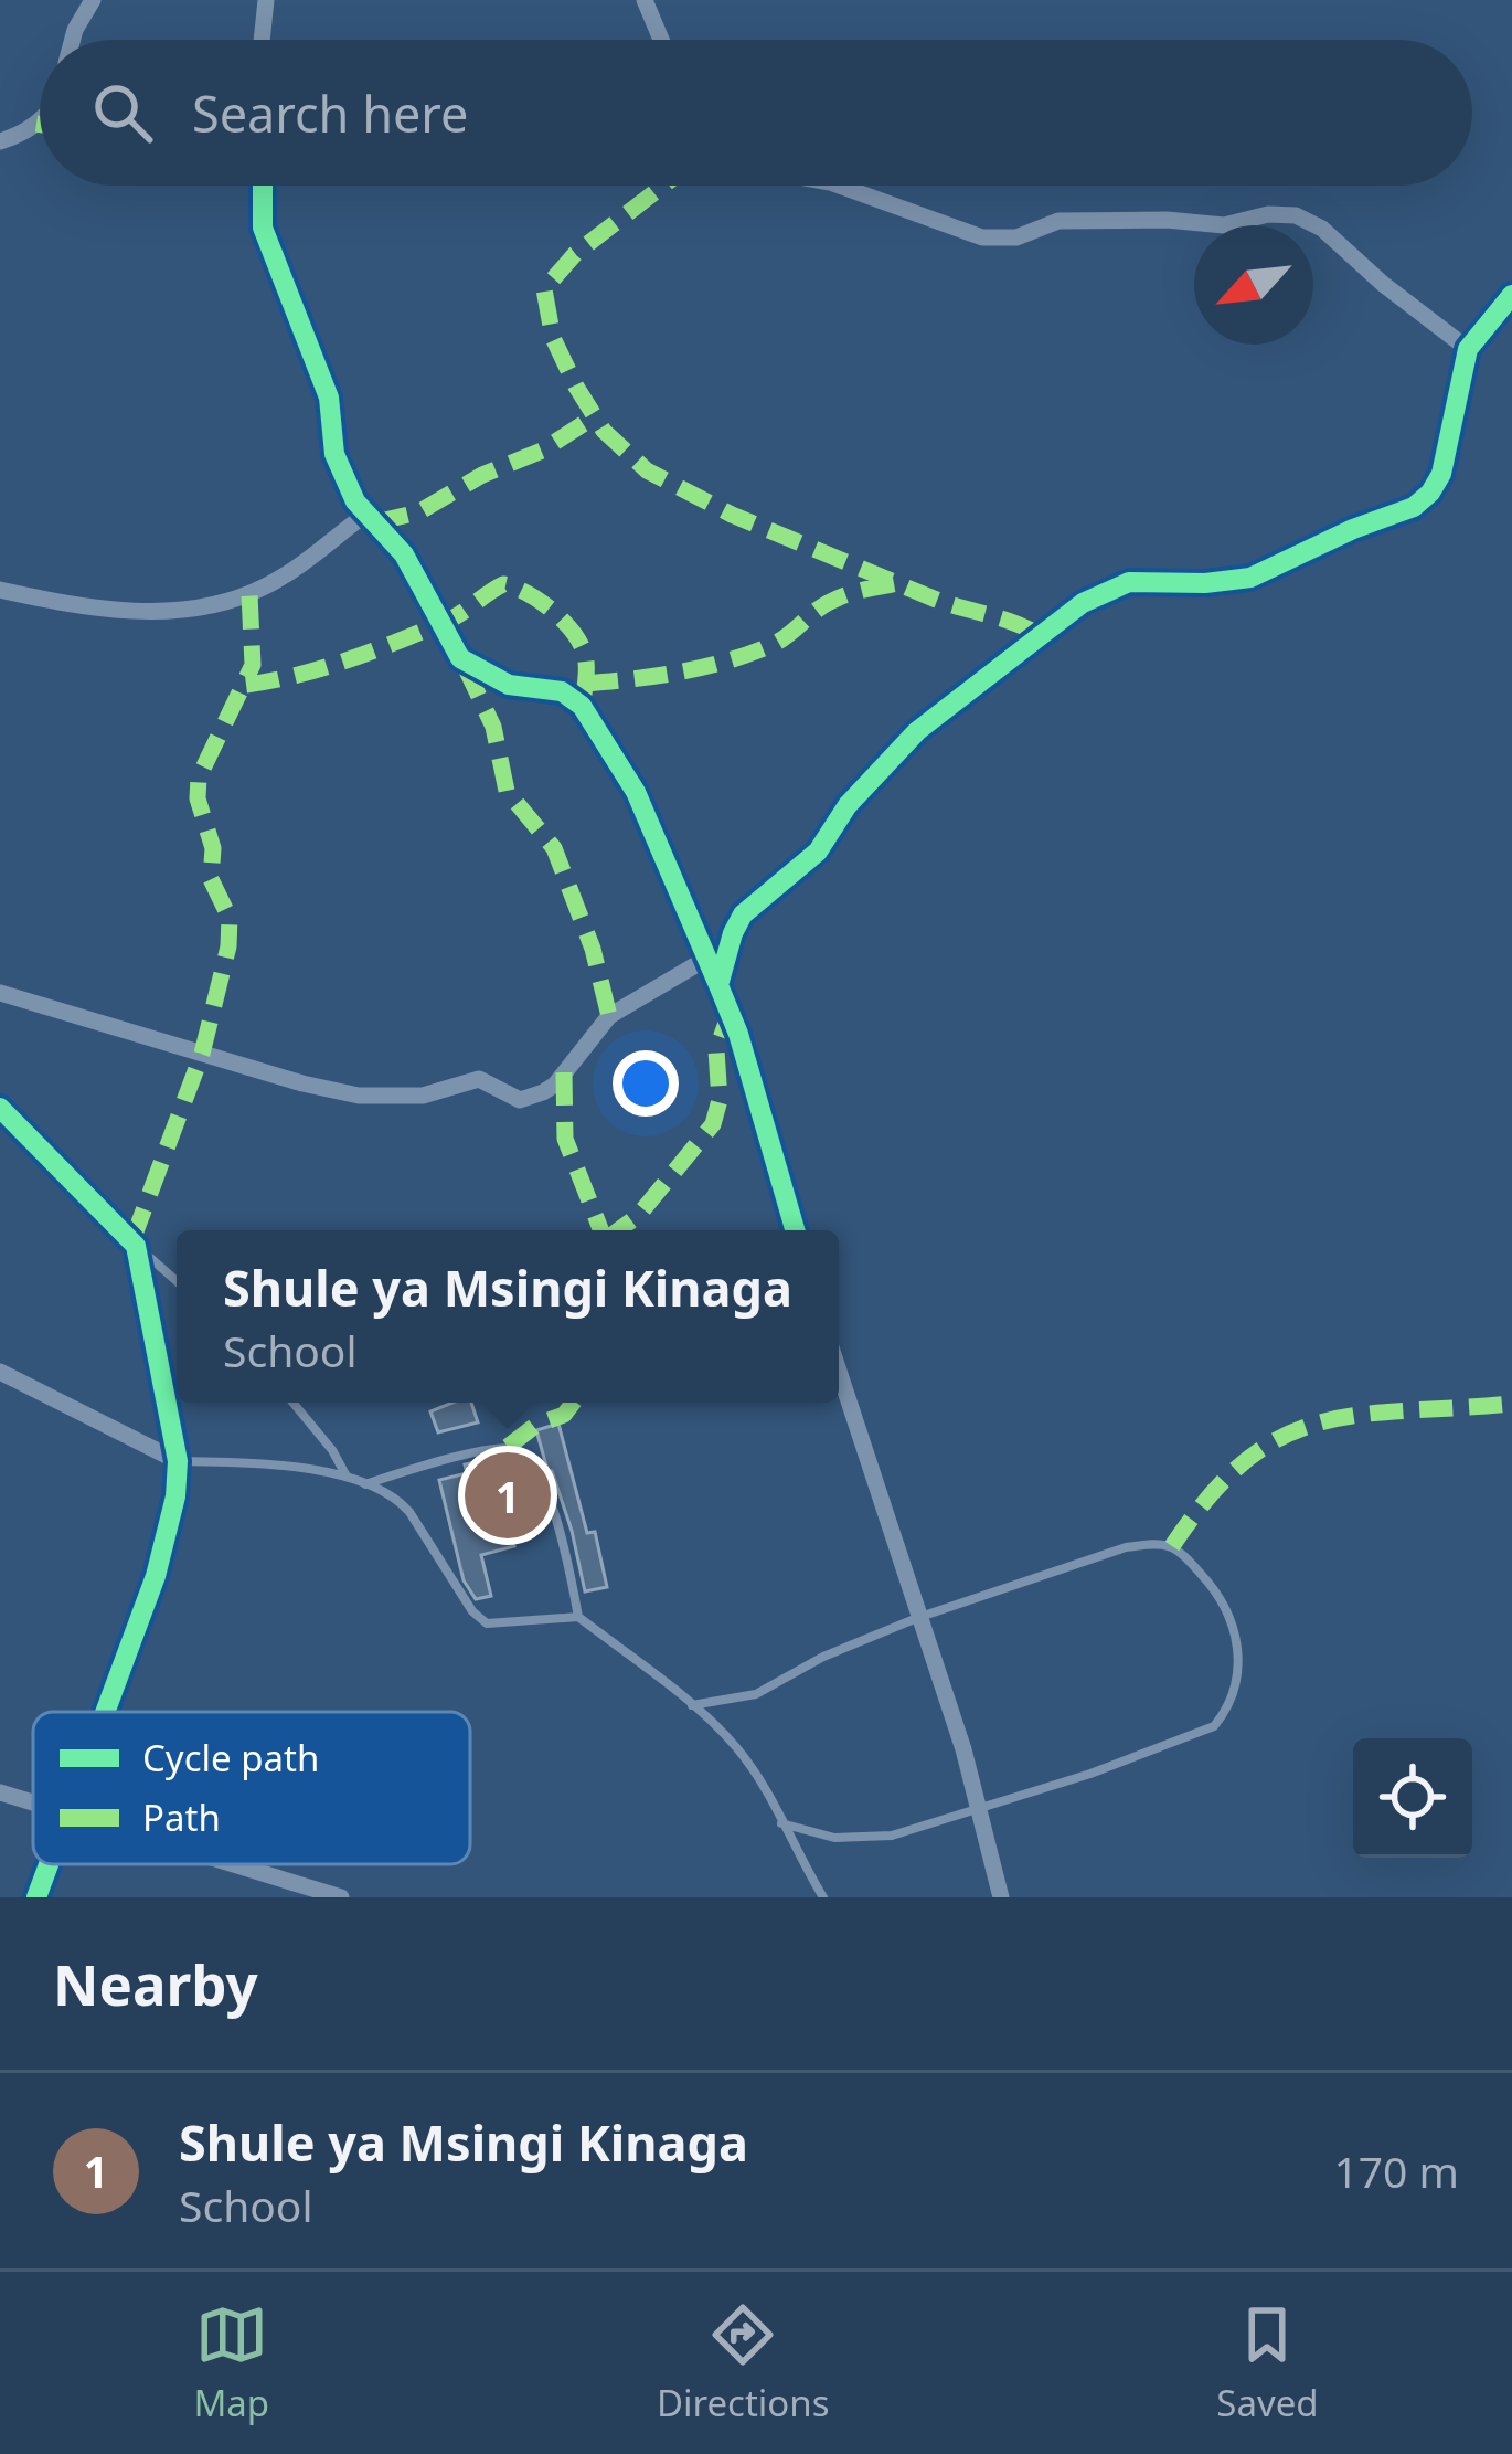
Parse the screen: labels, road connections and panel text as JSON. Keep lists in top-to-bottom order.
{
  "legend": ["Cycle path", "Path"],
  "north": "bottom left",
  "page": {
    "search": "Search here",
    "popup": ["Shule ya Msingi Kinaga", "School"],
    "pins": "1",
    "heading": "Nearby",
    "list": [
      {
        "mark": "1",
        "name": "Shule ya Msingi Kinaga",
        "note": "School",
        "value": "170 m"
      }
    ],
    "nav": ["Map", "Directions", "Saved"]
  }
}
